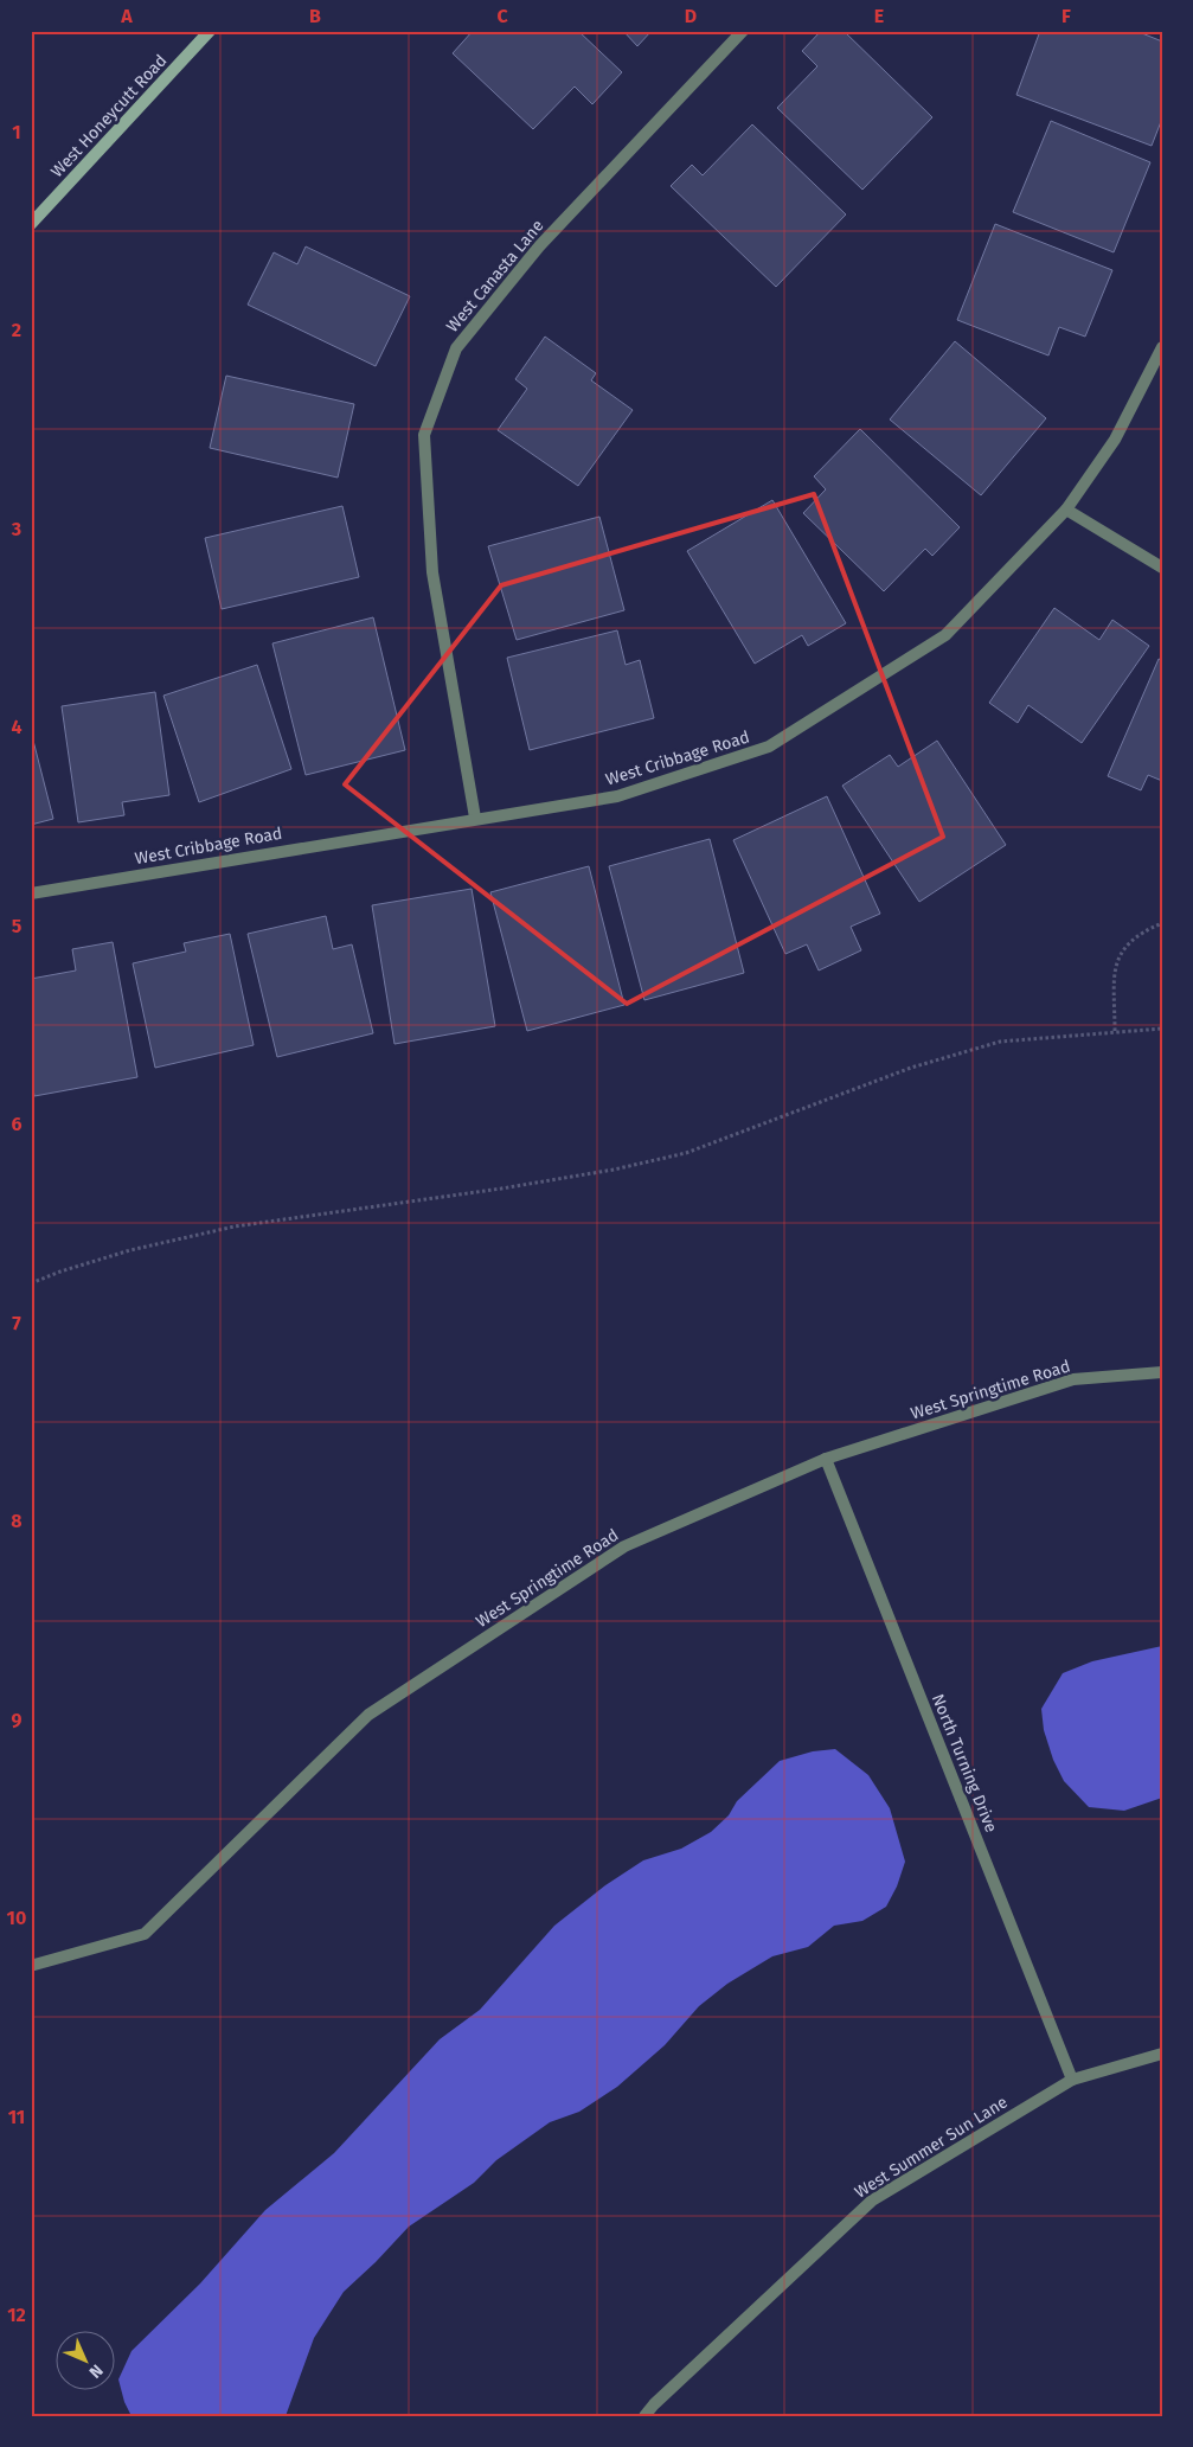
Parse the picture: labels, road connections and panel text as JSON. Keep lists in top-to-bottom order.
{
  "streets": {
    "street": [
      "West Honeycutt Road",
      "West Canasta Lane",
      "West Cribbage Road",
      "West Springtime Road",
      "North Turning Drive",
      "West Summer Sun Lane"
    ]
  },
  "crossings": [
    ["West Canasta Lane", "West Cribbage Road"],
    ["West Springtime Road", "North Turning Drive"],
    ["North Turning Drive", "West Summer Sun Lane"]
  ],
  "north": "bottom right",
  "grid": {
    "columns": [
      "A",
      "B",
      "C",
      "D",
      "E",
      "F"
    ],
    "rows": [
      "1",
      "2",
      "3",
      "4",
      "5",
      "6",
      "7",
      "8",
      "9",
      "10",
      "11",
      "12"
    ]
  }
}
